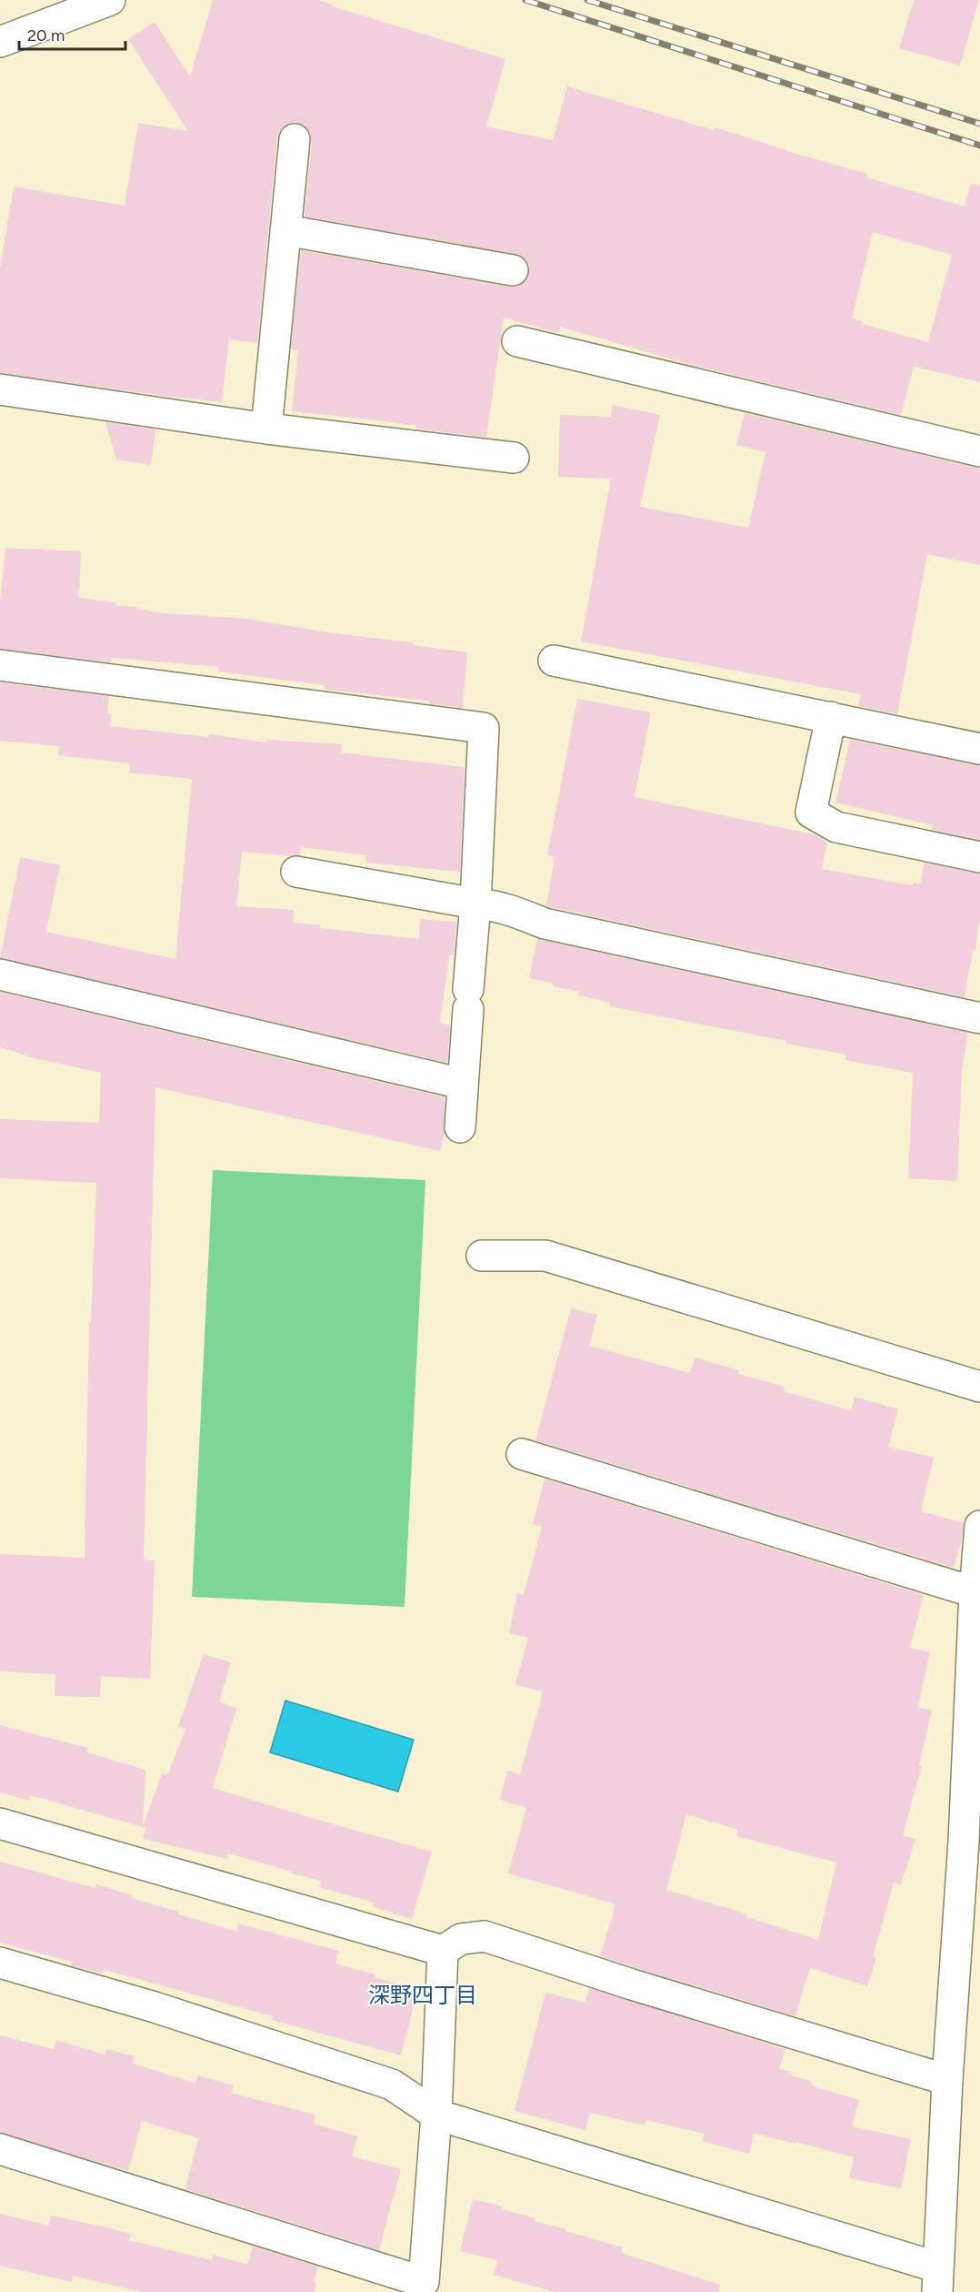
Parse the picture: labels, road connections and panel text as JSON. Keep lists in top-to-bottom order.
{
  "districts": ["深野四丁目"],
  "scale_bar": "20 m"
}
